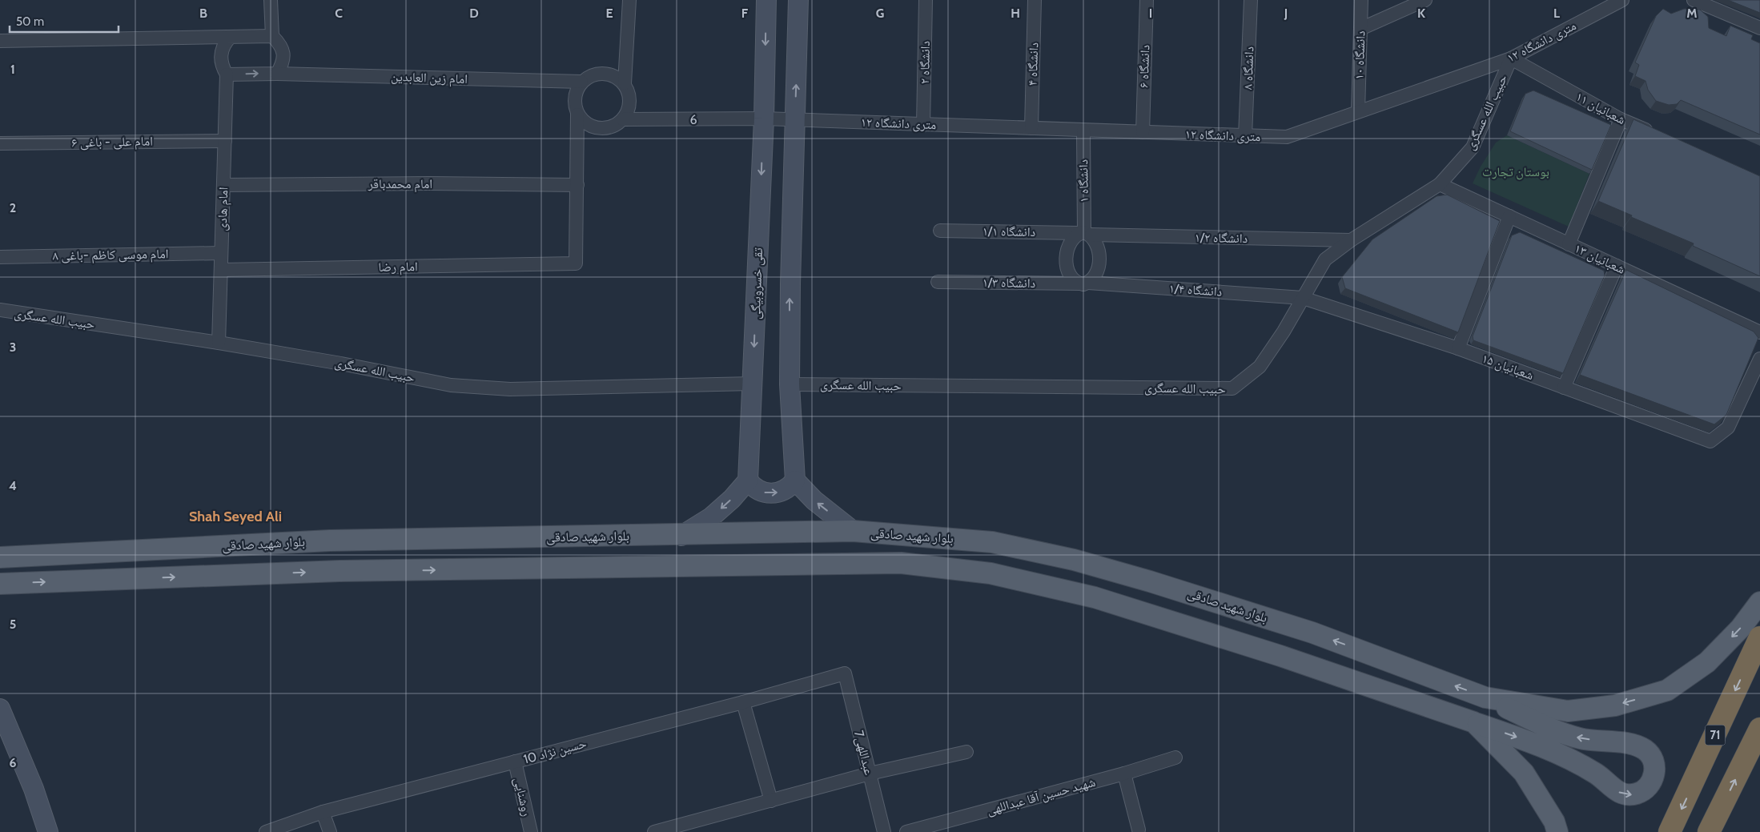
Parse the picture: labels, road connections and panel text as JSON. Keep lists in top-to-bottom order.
{
  "streets": {
    "highway": ["71"],
    "main road": ["تقی خسروبیگی", "بلوار شهید صادقی"],
    "street": [
      "۱۲ متری دانشگاه",
      "دانشگاه ۱۰",
      "دانشگاه ۲",
      "دانشگاه ۴",
      "دانشگاه ۶",
      "دانشگاه ۸",
      "امام زین العابدین",
      "شعبانیان ۱۱",
      "حبیب الله عسگری",
      "6",
      "امام علی - باغی ۶",
      "دانشگاه ۱",
      "امام محمدباقر",
      "امام هادی",
      "دانشگاه ۱/۱",
      "دانشگاه ۱/۲",
      "امام موسی کاظم -باغی ۸",
      "شعبانیان ۱۳",
      "امام رضا",
      "دانشگاه ۱/۳",
      "دانشگاه ۱/۴",
      "شعبانیان ۱۵",
      "حسین نژاد 10",
      "عبداللهی7",
      "شهید حسین آقا عبداللهی",
      "روشنایی"
    ]
  },
  "crossings": [
    ["۱۲ متری دانشگاه", "دانشگاه ۱۰"],
    ["۱۲ متری دانشگاه", "دانشگاه ۲"],
    ["۱۲ متری دانشگاه", "دانشگاه ۴"],
    ["۱۲ متری دانشگاه", "دانشگاه ۶"],
    ["۱۲ متری دانشگاه", "دانشگاه ۸"],
    ["۱۲ متری دانشگاه", "شعبانیان ۱۱"],
    ["۱۲ متری دانشگاه", "حبیب الله عسگری"],
    ["۱۲ متری دانشگاه", "6"],
    ["۱۲ متری دانشگاه", "دانشگاه ۱"],
    ["امام زین العابدین", "6"],
    ["امام زین العابدین", "امام هادی"],
    ["شعبانیان ۱۱", "حبیب الله عسگری"],
    ["حبیب الله عسگری", "امام هادی"],
    ["حبیب الله عسگری", "دانشگاه ۱/۲"],
    ["حبیب الله عسگری", "شعبانیان ۱۳"],
    ["حبیب الله عسگری", "تقی خسروبیگی"],
    ["حبیب الله عسگری", "دانشگاه ۱/۴"],
    ["حبیب الله عسگری", "شعبانیان ۱۵"],
    ["6", "تقی خسروبیگی"],
    ["امام علی - باغی ۶", "امام هادی"],
    ["دانشگاه ۱", "دانشگاه ۱/۱"],
    ["دانشگاه ۱", "دانشگاه ۱/۲"],
    ["دانشگاه ۱", "دانشگاه ۱/۳"],
    ["دانشگاه ۱", "دانشگاه ۱/۴"],
    ["امام محمدباقر", "امام هادی"],
    ["امام محمدباقر", "امام رضا"],
    ["امام هادی", "امام موسی کاظم -باغی ۸"],
    ["امام هادی", "امام رضا"],
    ["دانشگاه ۱/۱", "دانشگاه ۱/۲"],
    ["دانشگاه ۱/۱", "دانشگاه ۱/۳"],
    ["دانشگاه ۱/۱", "دانشگاه ۱/۴"],
    ["دانشگاه ۱/۲", "دانشگاه ۱/۳"],
    ["دانشگاه ۱/۲", "دانشگاه ۱/۴"],
    ["دانشگاه ۱/۳", "دانشگاه ۱/۴"],
    ["دانشگاه ۱/۴", "شعبانیان ۱۵"],
    ["حسین نژاد 10", "عبداللهی7"],
    ["حسین نژاد 10", "روشنایی"]
  ],
  "districts": ["Shah Seyed Ali"],
  "parks": ["بوستان تجارت"],
  "scale_bar": "50 m",
  "grid": {
    "columns": [
      "B",
      "C",
      "D",
      "E",
      "F",
      "G",
      "H",
      "I",
      "J",
      "K",
      "L",
      "M"
    ],
    "rows": [
      "1",
      "2",
      "3",
      "4",
      "5",
      "6"
    ]
  }
}
